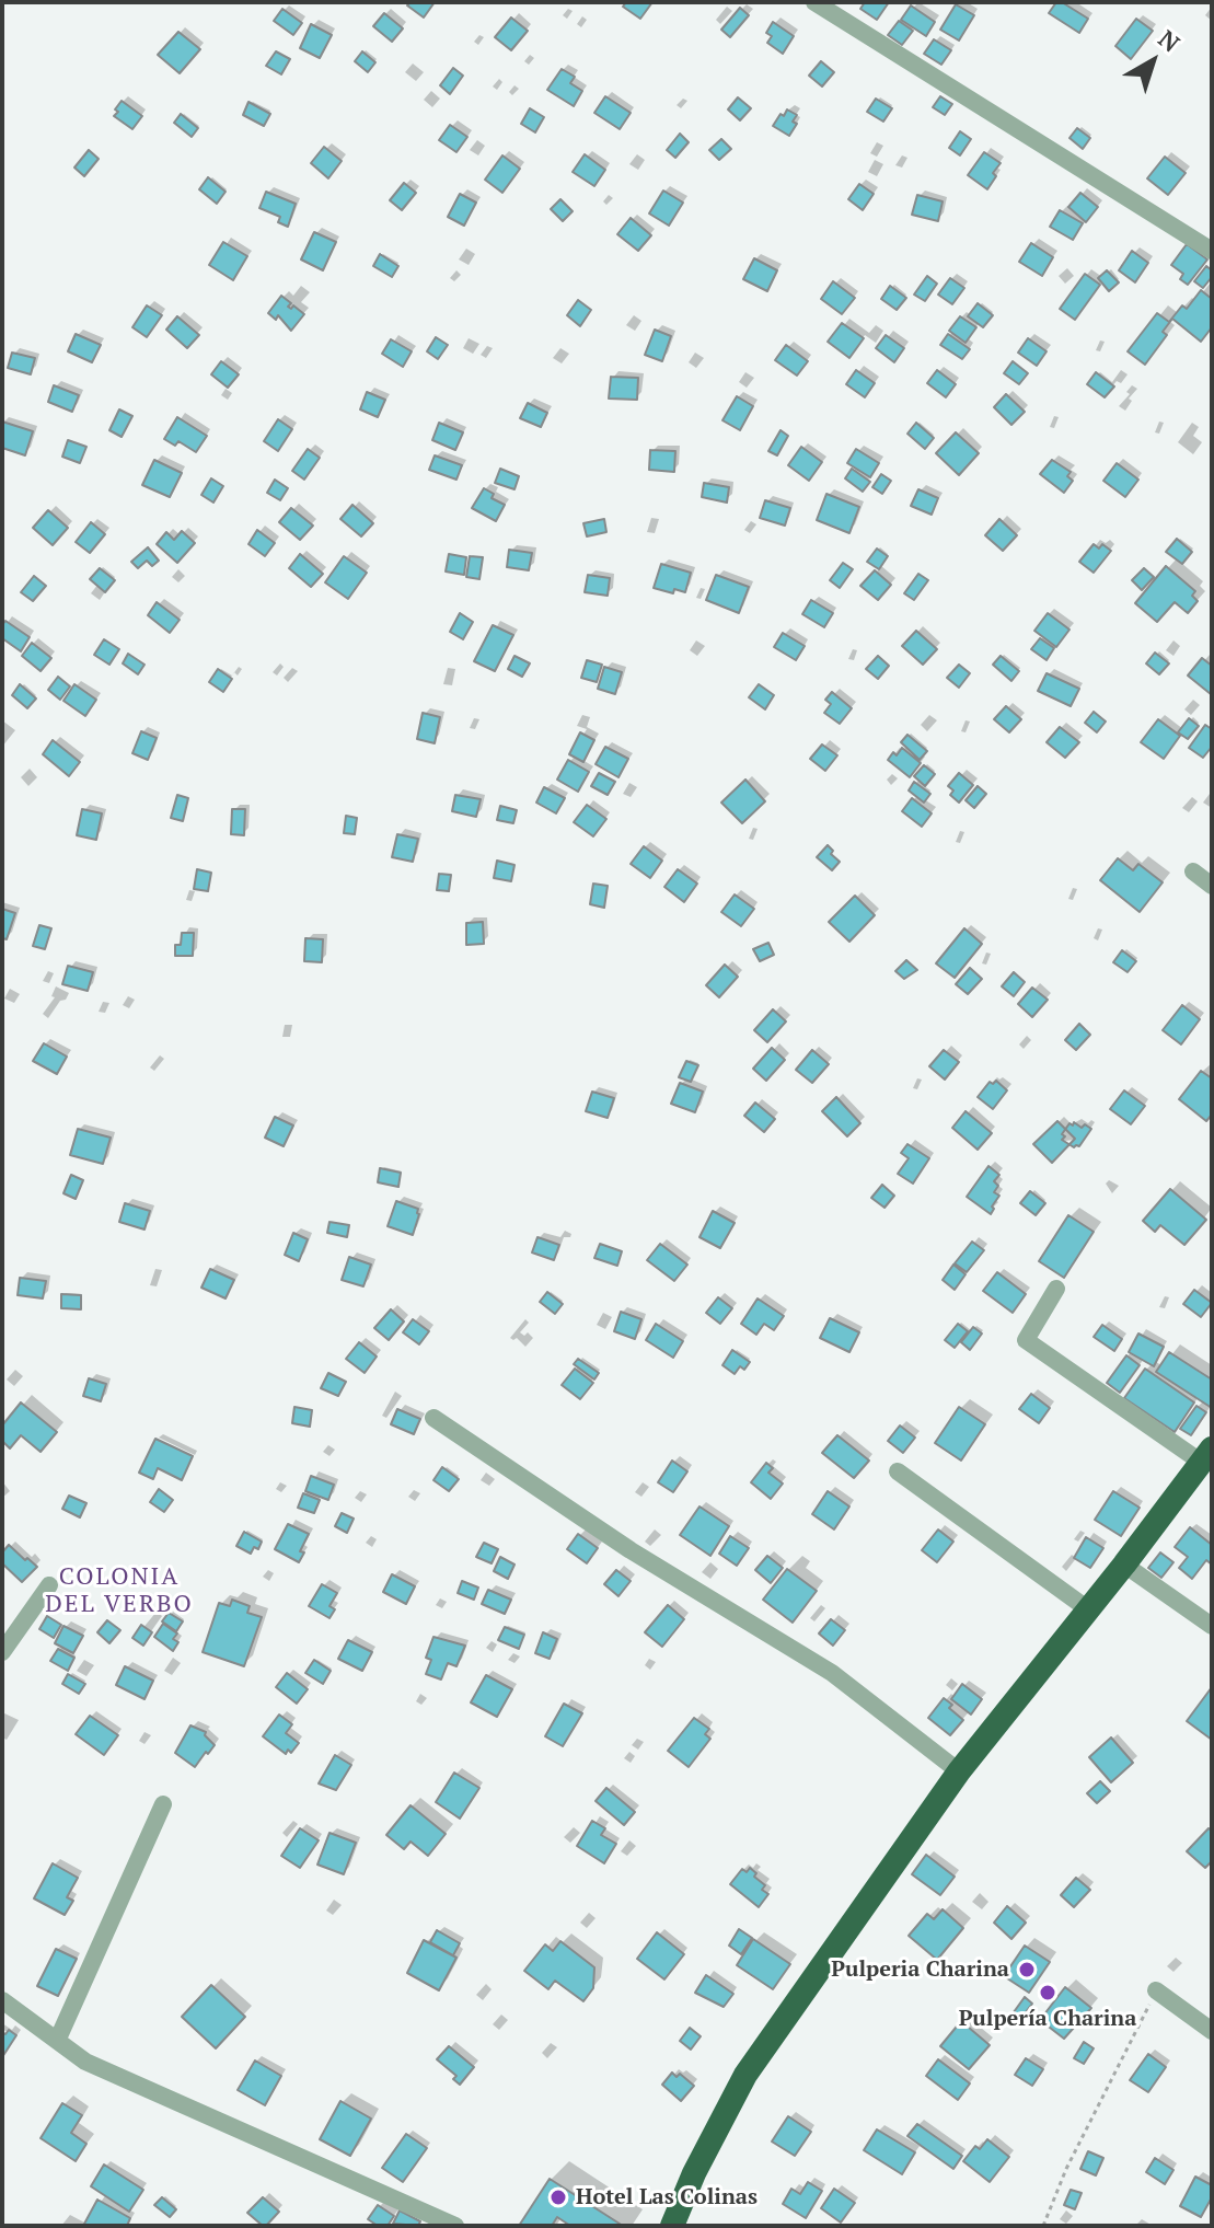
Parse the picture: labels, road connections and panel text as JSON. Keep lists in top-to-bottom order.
{
  "districts": ["COLONIA DEL VERBO"],
  "places": ["Pulperia Charina", "Pulpería Charina", "Hotel Las Colinas"],
  "north": "top right"
}
